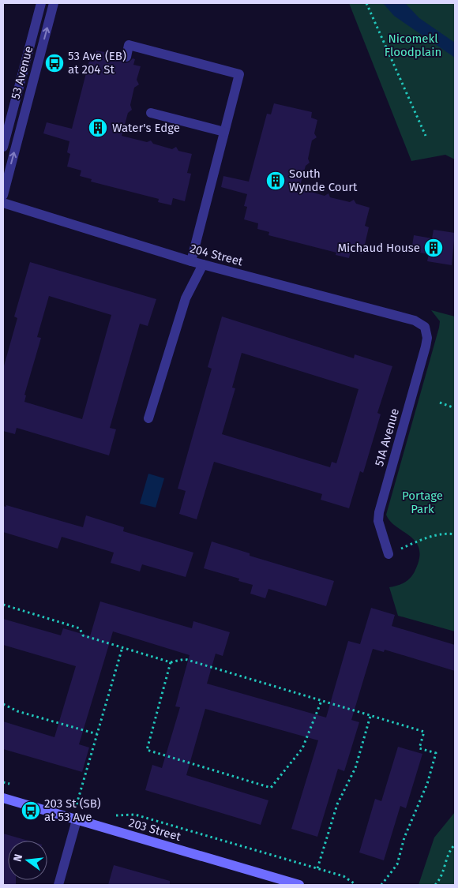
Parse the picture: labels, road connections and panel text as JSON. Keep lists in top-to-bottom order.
{
  "streets": {
    "main road": ["203 Street"],
    "street": ["53 Avenue", "204 Street", "51A Avenue"]
  },
  "crossings": [
    ["204 Street", "51A Avenue"]
  ],
  "parks": ["Nicomekl Floodplain", "Portage Park"],
  "places": {
    "bus stop": ["53 Ave (EB) at 204 St", "203 St (SB) at 53 Ave"],
    "building": ["Water's Edge", "South Wynde Court", "Michaud House"]
  },
  "north": "left"
}
